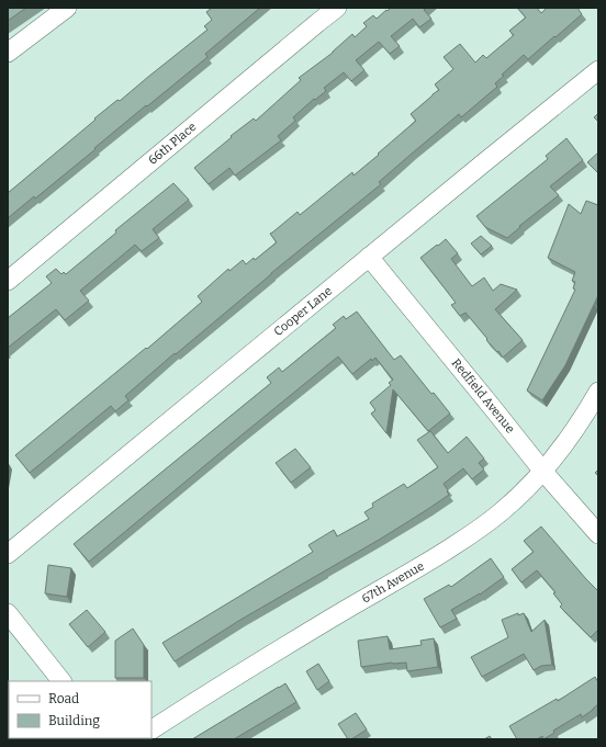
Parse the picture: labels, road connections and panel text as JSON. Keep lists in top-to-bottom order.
{
  "streets": {
    "street": [
      "66th Place",
      "Cooper Lane",
      "Redfield Avenue",
      "67th Avenue"
    ]
  },
  "crossings": [
    ["Cooper Lane", "Redfield Avenue"],
    ["Redfield Avenue", "67th Avenue"]
  ],
  "legend": ["Road", "Building"]
}
